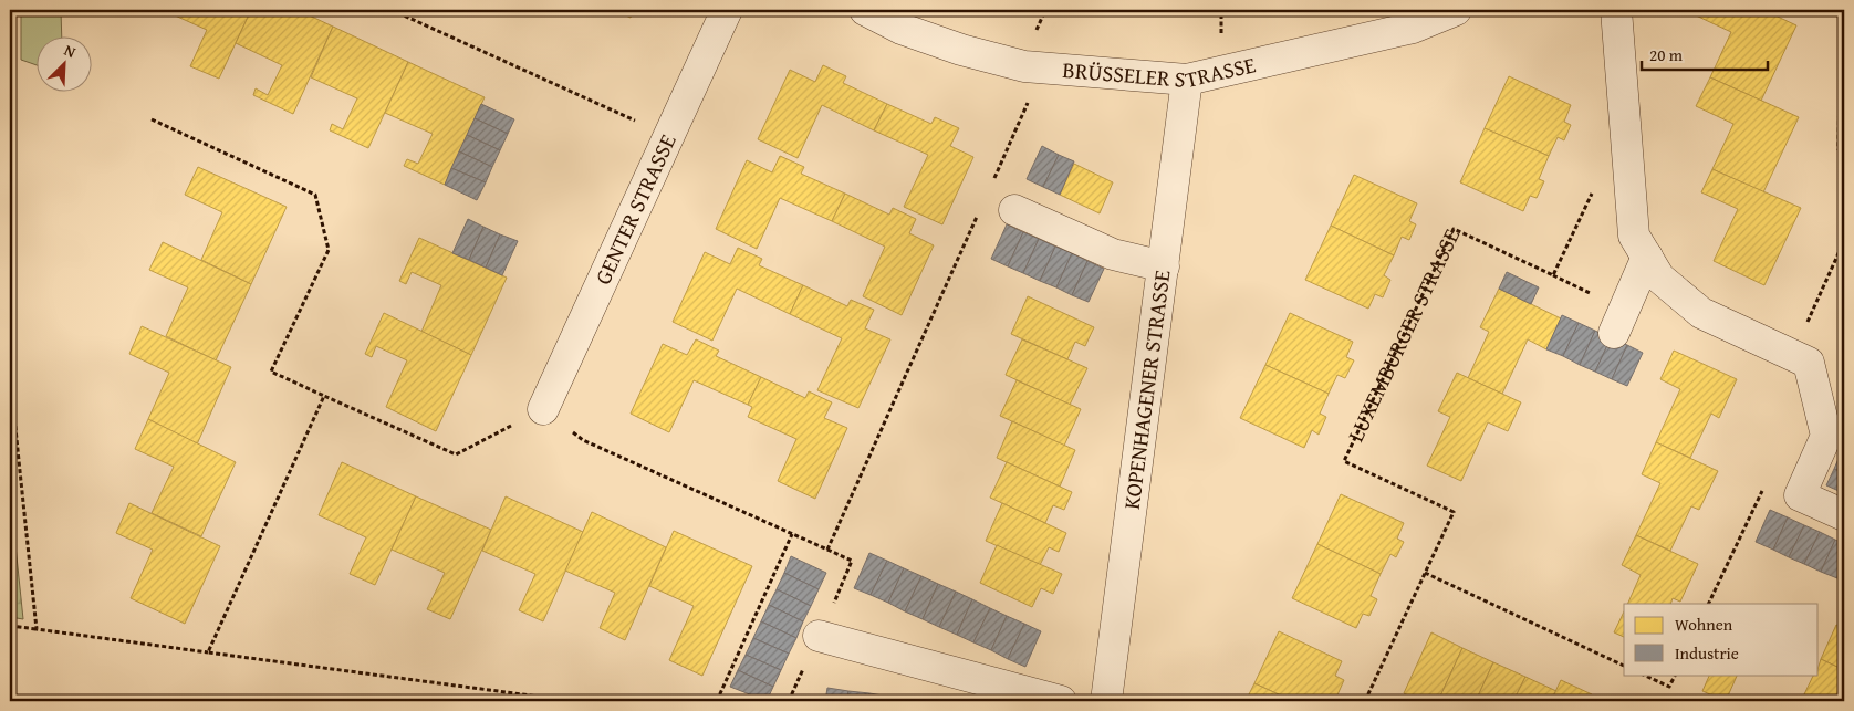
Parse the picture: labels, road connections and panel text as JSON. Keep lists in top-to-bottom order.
{
  "streets": {
    "street": ["BRÜSSELER STRASSE", "GENTER STRASSE", "KOPENHAGENER STRASSE"],
    "path": ["LUXEMBURGER STRASSE"]
  },
  "crossings": [
    ["BRÜSSELER STRASSE", "KOPENHAGENER STRASSE"]
  ],
  "legend": ["Wohnen", "Industrie"],
  "scale_bar": "20 m",
  "north": "top right"
}
